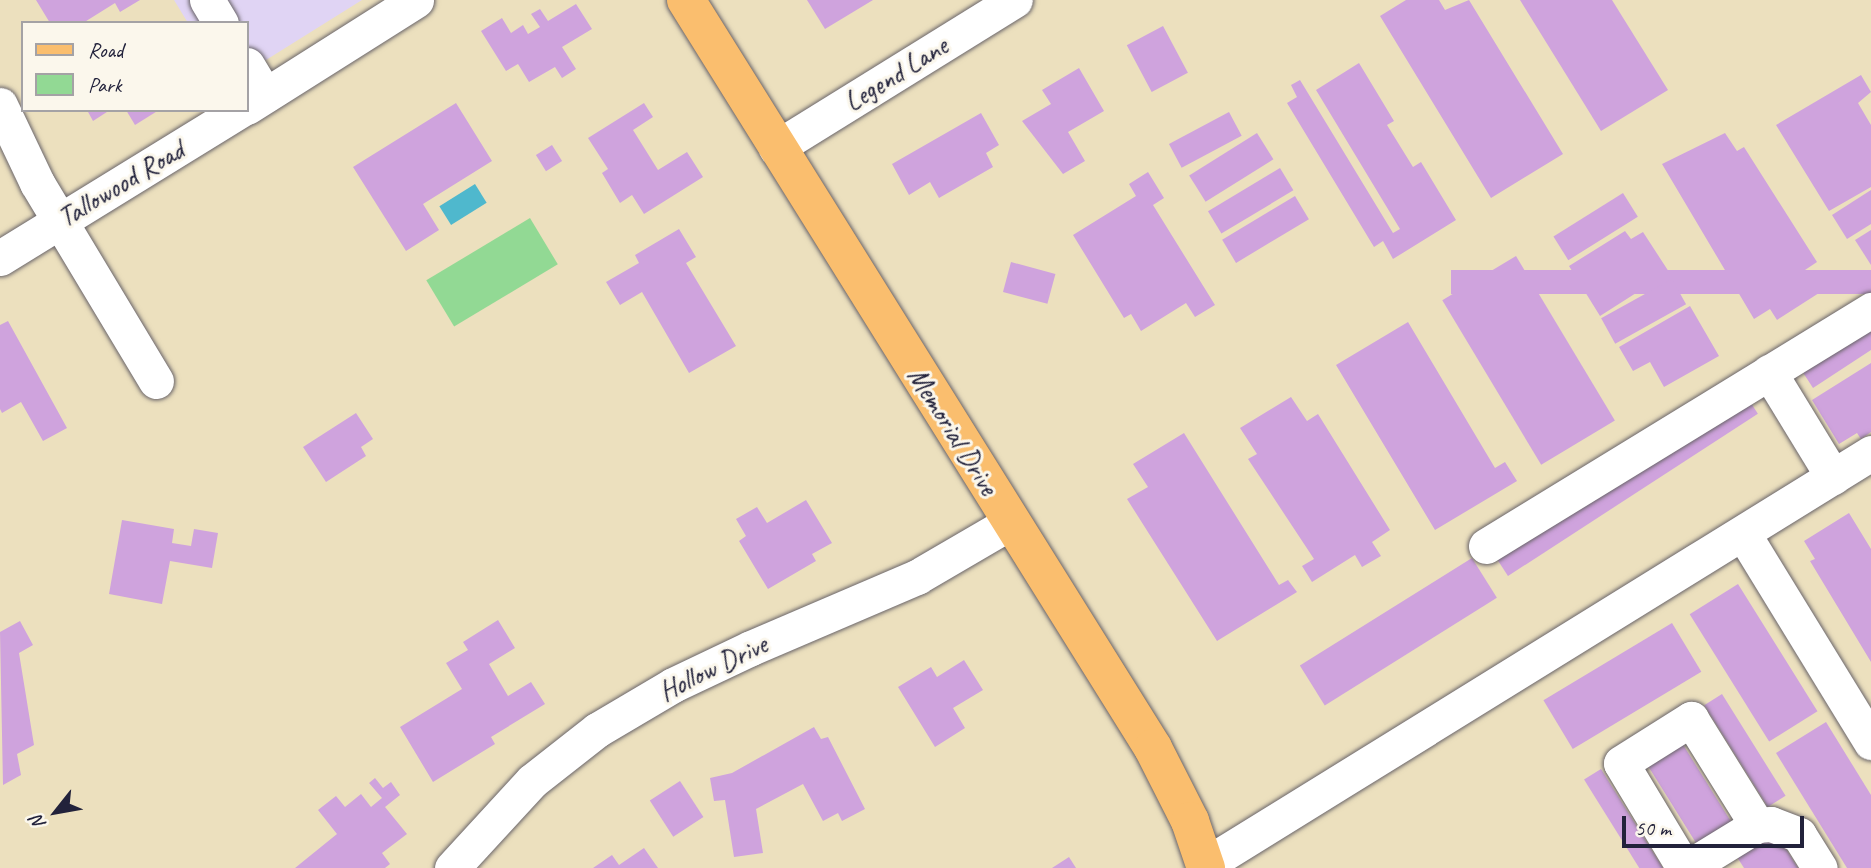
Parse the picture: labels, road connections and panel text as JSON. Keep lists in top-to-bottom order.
{
  "streets": {
    "main road": ["Memorial Drive"],
    "street": ["Legend Lane", "Tallowood Road", "Hollow Drive"]
  },
  "crossings": [
    ["Legend Lane", "Memorial Drive"],
    ["Memorial Drive", "Hollow Drive"]
  ],
  "legend": ["Road", "Park"],
  "scale_bar": "50 m",
  "north": "bottom left"
}
